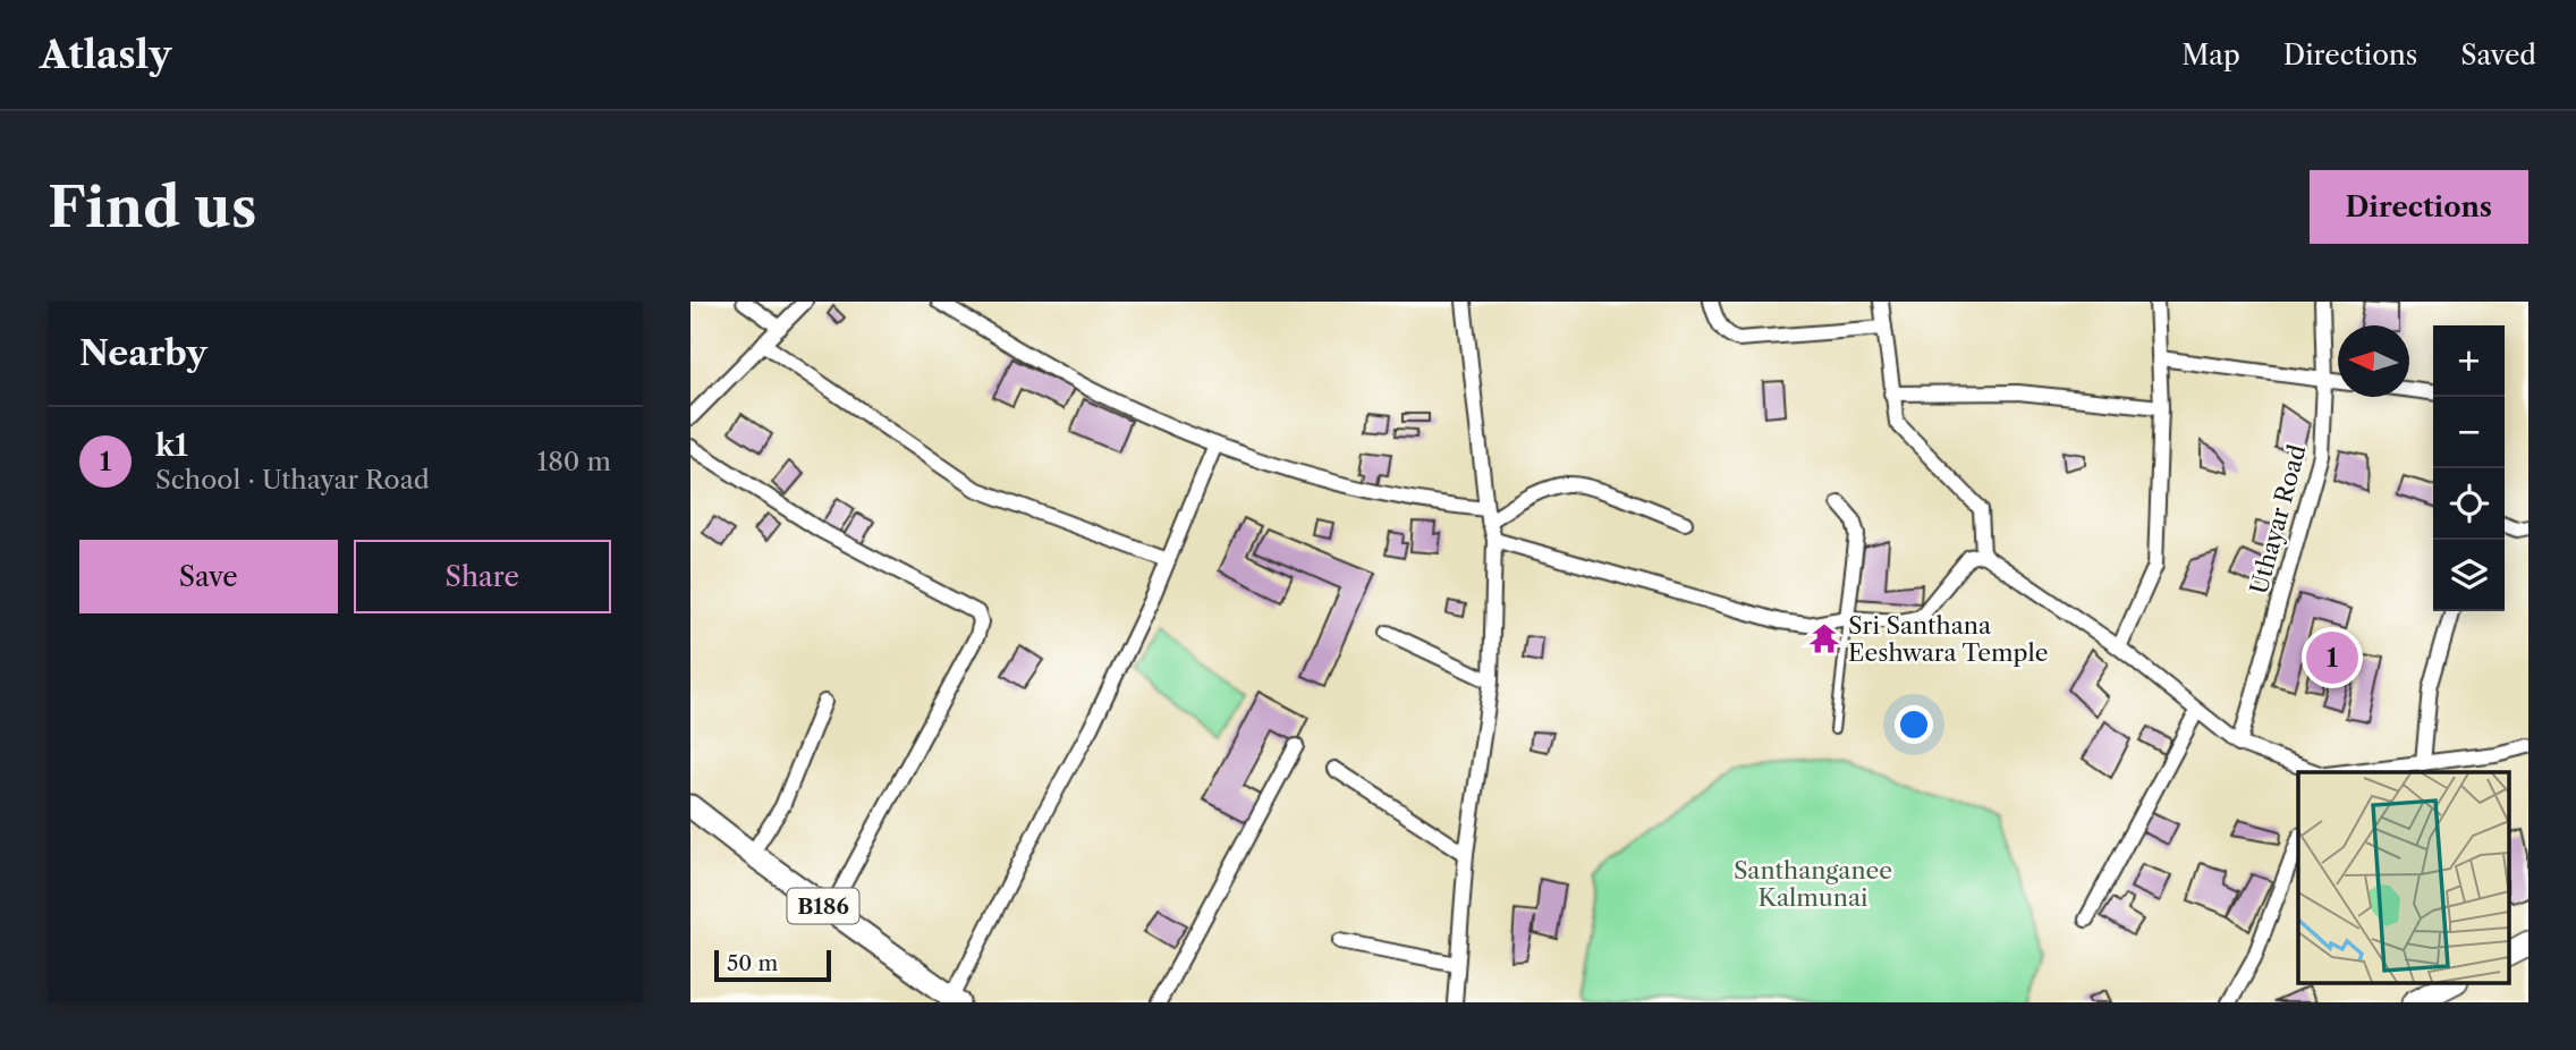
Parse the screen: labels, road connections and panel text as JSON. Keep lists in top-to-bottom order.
{
  "streets": {
    "main road": ["B186"],
    "street": ["Uthayar Road"]
  },
  "parks": ["Santhanganee Kalmunai"],
  "places": {
    "temple": ["Sri Santhana Eeshwara Temple"]
  },
  "scale_bar": "50 m",
  "north": "left",
  "page": {
    "header": "Atlasly",
    "nav": ["Map", "Directions", "Saved"],
    "buttons": [
      "Directions",
      ["Save", "Share"]
    ],
    "title": "Find us",
    "heading": "Nearby",
    "map_buttons": ["+", "−"],
    "list": [
      {
        "mark": "1",
        "name": "k1",
        "note": "School · Uthayar Road",
        "value": "180 m"
      }
    ],
    "pins": "1",
    "scale": "50 m"
  }
}
